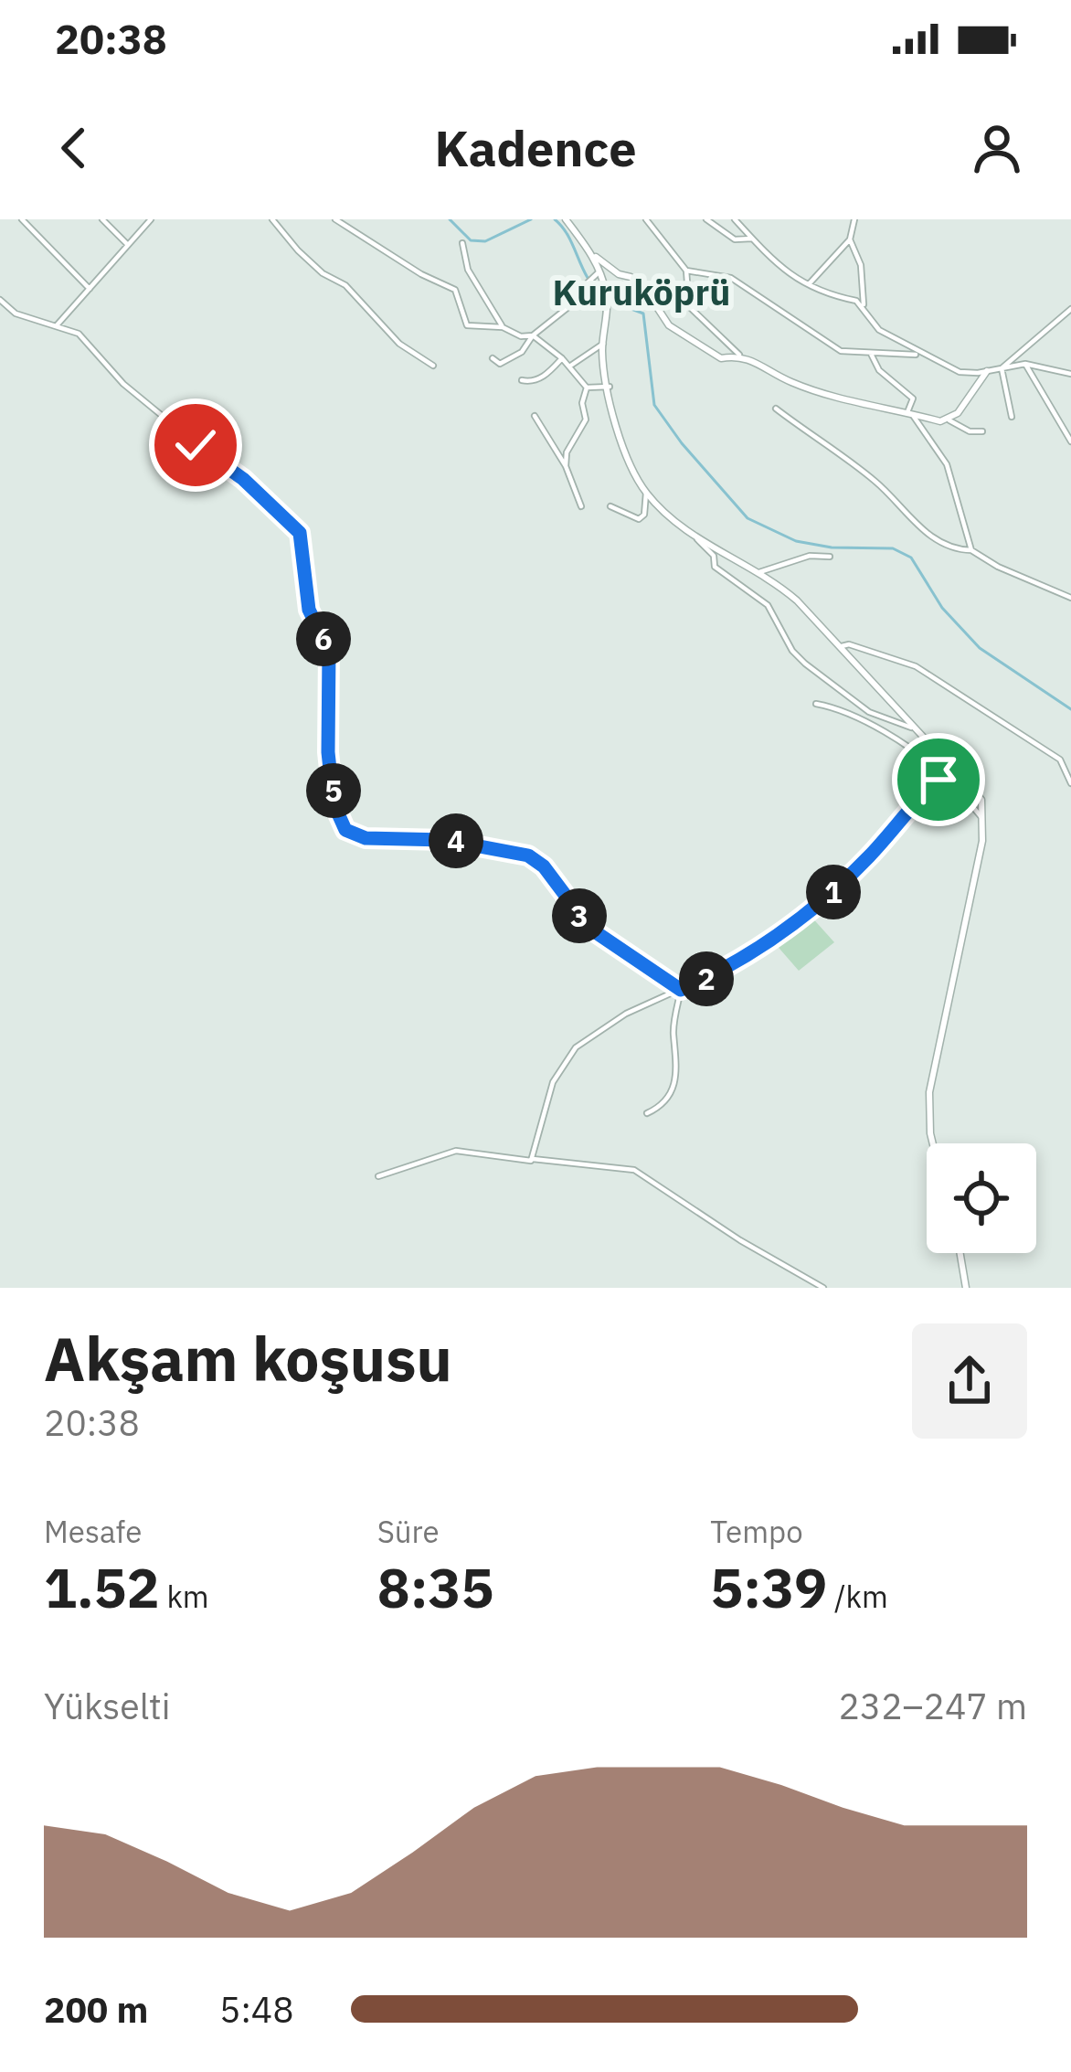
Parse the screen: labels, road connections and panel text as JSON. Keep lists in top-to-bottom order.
{
  "districts": ["Kuruköprü"],
  "page": {
    "status": "20:38",
    "header": "Kadence",
    "pins": [
      "6",
      "5",
      "4",
      "1",
      "3",
      "2"
    ],
    "heading": ["Akşam koşusu", "20:38"],
    "stats": [
      ["Mesafe", "1.52 km"],
      ["Süre", "8:35"],
      ["Tempo", "5:39 /km"]
    ],
    "chart": ["Yükselti", "232–247 m"],
    "list": [
      {
        "name": "200 m",
        "note": "5:48"
      }
    ]
  }
}
